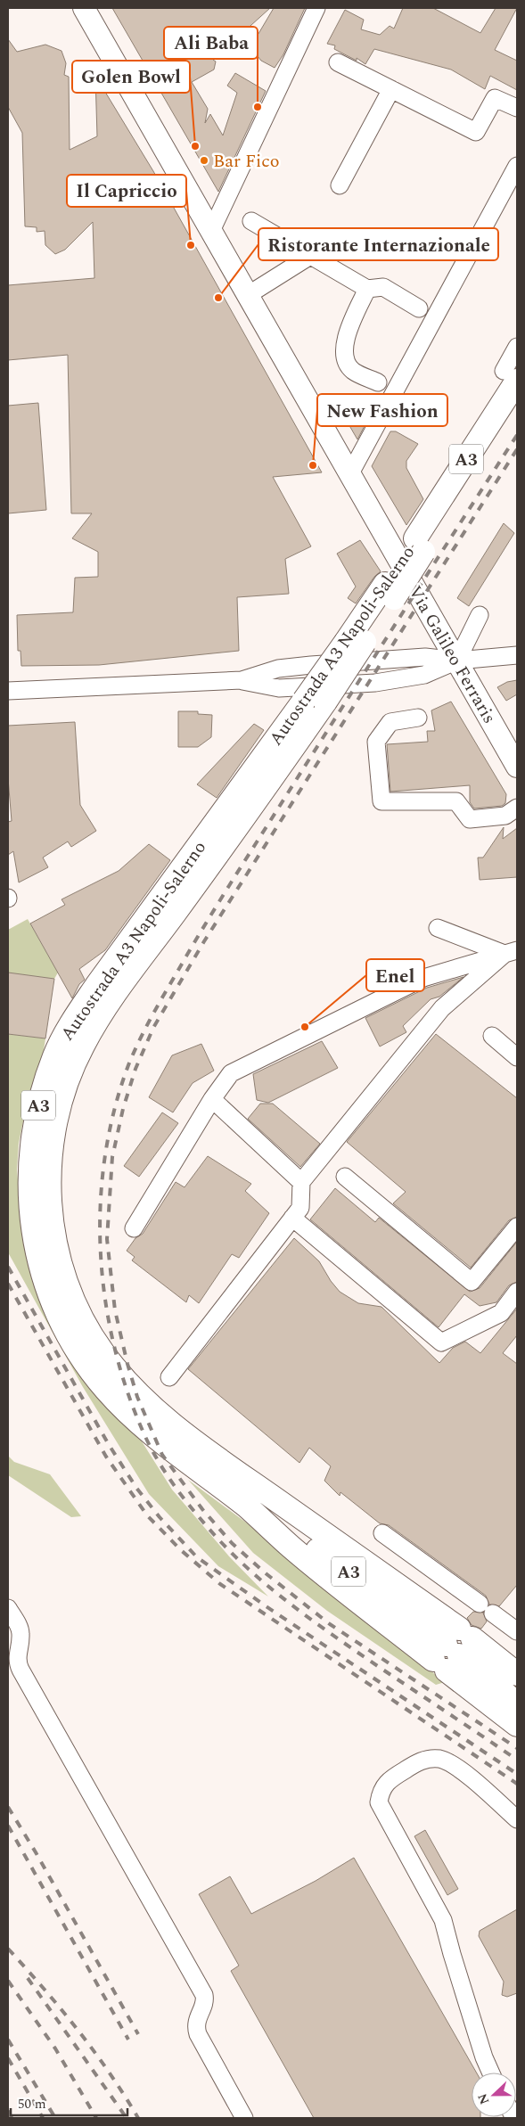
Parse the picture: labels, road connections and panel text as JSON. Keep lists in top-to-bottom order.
{
  "streets": {
    "highway": ["A3", "Autostrada A3 Napoli-Salerno"],
    "main road": ["Via Galileo Ferraris"]
  },
  "crossings": [
    ["A3", "Autostrada A3 Napoli-Salerno"]
  ],
  "places": [
    "Ali Baba",
    "Golen Bowl",
    "Bar Fico",
    "Il Capriccio",
    "Ristorante Internazionale",
    "New Fashion",
    "Enel"
  ],
  "scale_bar": "50 m",
  "north": "left"
}
